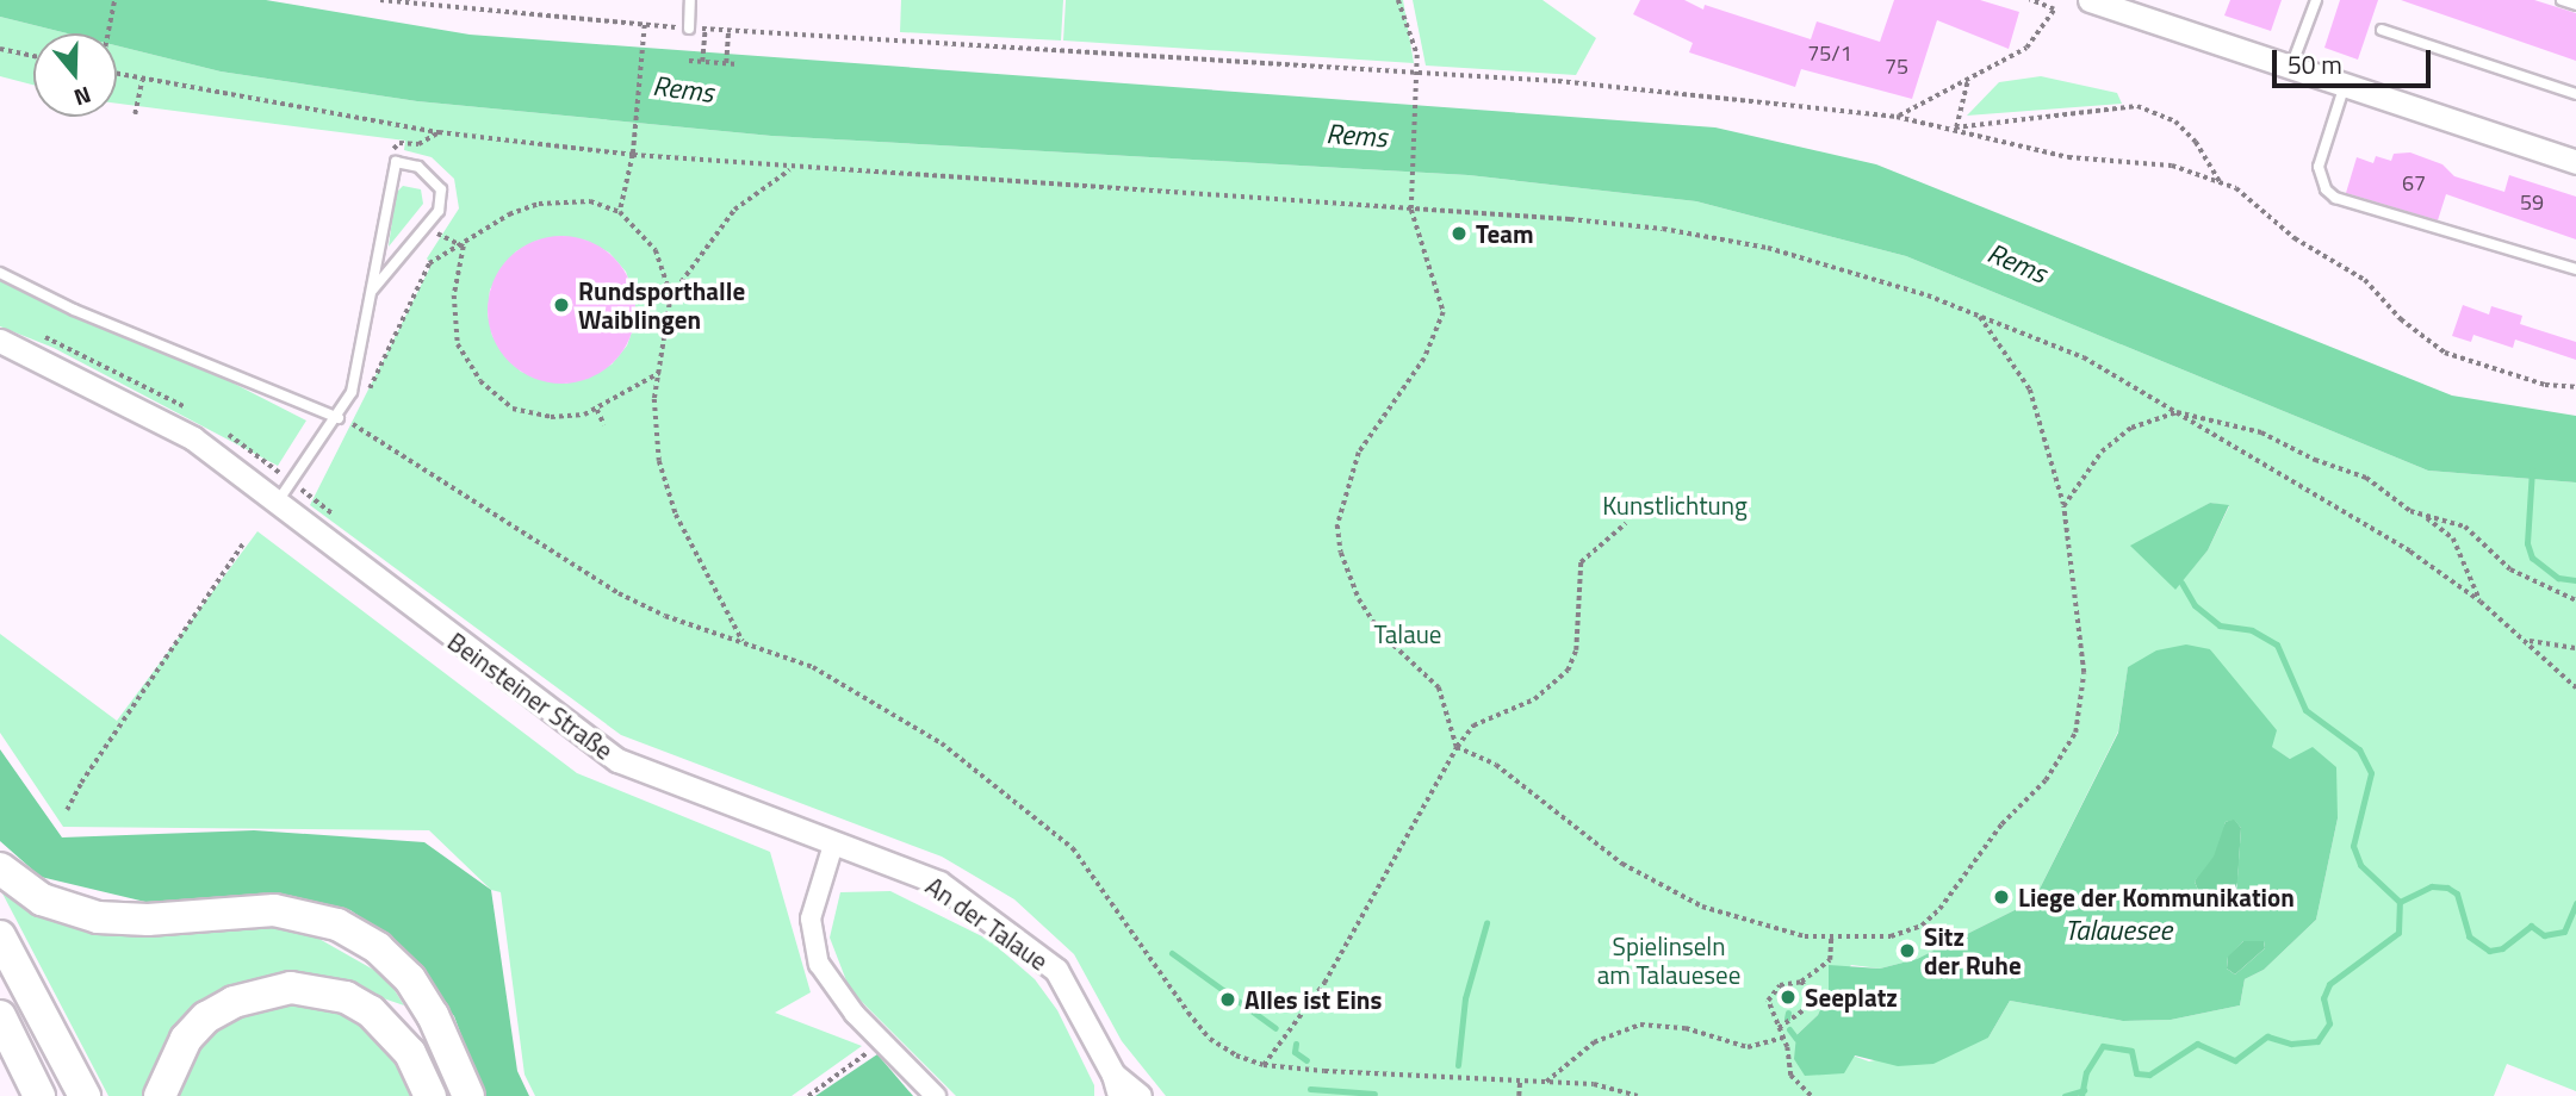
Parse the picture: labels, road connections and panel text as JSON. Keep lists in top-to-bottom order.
{
  "streets": {
    "street": ["Beinsteiner Straße", "An der Talaue"]
  },
  "crossings": [
    ["Beinsteiner Straße", "An der Talaue"]
  ],
  "water": ["Rems", "Talauesee"],
  "parks": ["Kunstlichtung", "Talaue", "Spielinseln am Talauesee"],
  "places": [
    "Team",
    "Rundsporthalle Waiblingen",
    "Liege der Kommunikation",
    "Sitz der Ruhe",
    "Seeplatz",
    "Alles ist Eins"
  ],
  "house_numbers": [
    "75/1",
    "75",
    "67",
    "59"
  ],
  "scale_bar": "50 m",
  "north": "bottom"
}
